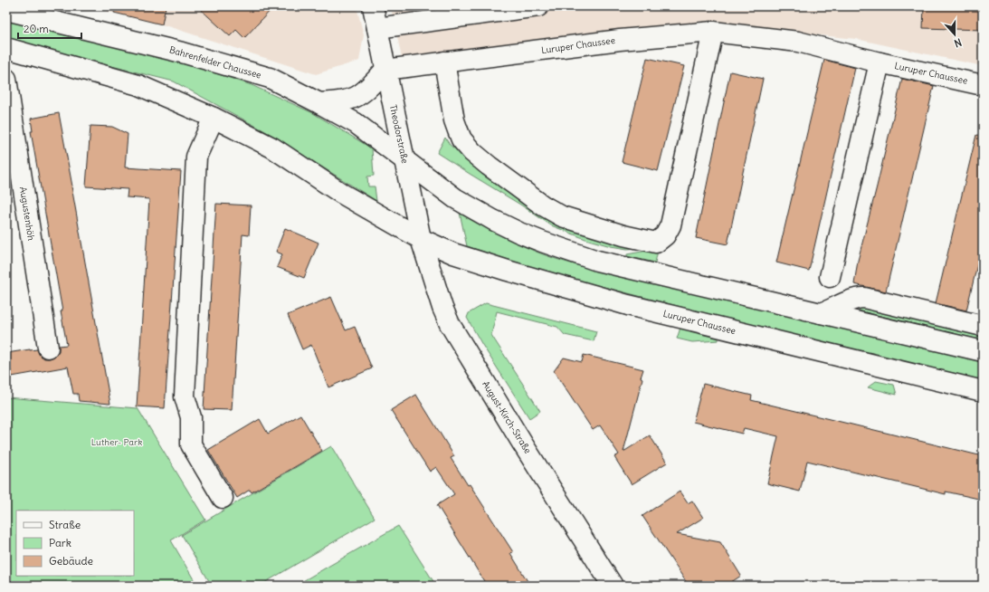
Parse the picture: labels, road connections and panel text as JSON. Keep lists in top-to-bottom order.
{
  "streets": {
    "street": [
      "Luruper Chaussee",
      "Bahrenfelder Chaussee",
      "Theodorstraße",
      "Augustenhöh",
      "August-Kirch-Straße"
    ]
  },
  "crossings": [
    ["Luruper Chaussee", "Theodorstraße"],
    ["Luruper Chaussee", "August-Kirch-Straße"],
    ["Bahrenfelder Chaussee", "Theodorstraße"],
    ["Theodorstraße", "August-Kirch-Straße"]
  ],
  "parks": ["Luther- Park"],
  "legend": ["Straße", "Park", "Gebäude"],
  "scale_bar": "20 m",
  "north": "bottom"
}
